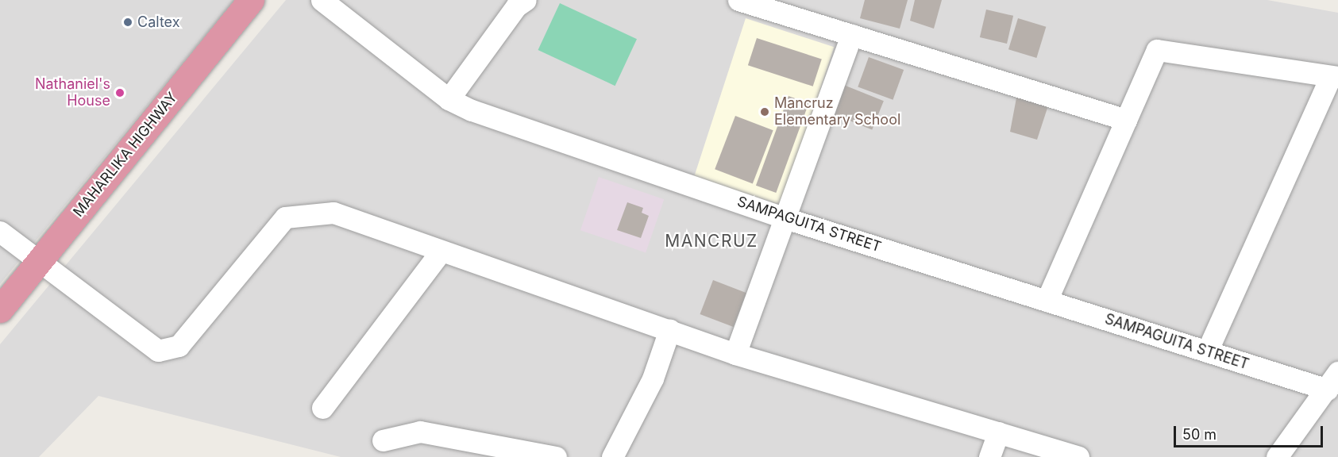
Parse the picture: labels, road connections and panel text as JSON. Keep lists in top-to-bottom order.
{
  "streets": {
    "highway": ["MAHARLIKA HIGHWAY"],
    "street": ["SAMPAGUITA STREET"]
  },
  "districts": ["MANCRUZ"],
  "places": ["Caltex", "Nathaniel's House", "Mancruz Elementary School"],
  "scale_bar": "50 m"
}
